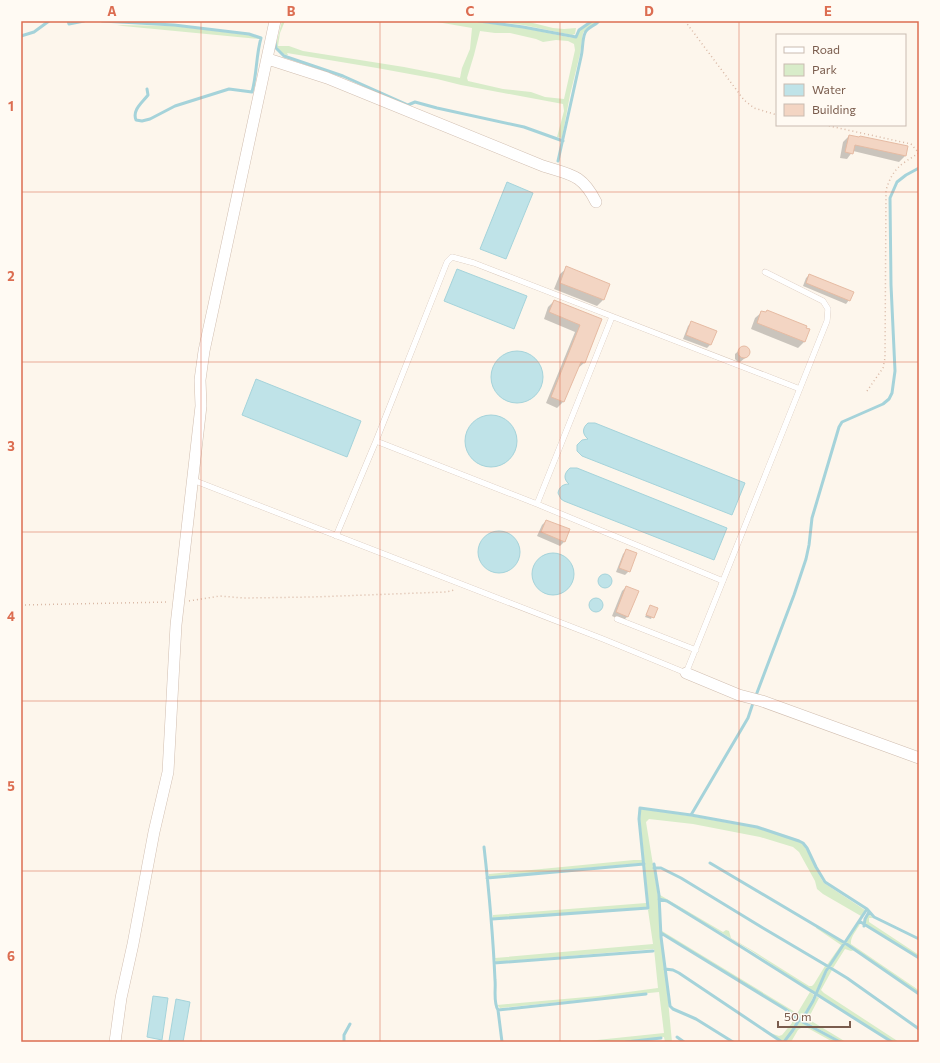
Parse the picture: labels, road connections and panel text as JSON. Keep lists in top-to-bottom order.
{
  "legend": [
    "Road",
    "Park",
    "Water",
    "Building"
  ],
  "scale_bar": "50 m",
  "grid": {
    "columns": [
      "A",
      "B",
      "C",
      "D",
      "E"
    ],
    "rows": [
      "1",
      "2",
      "3",
      "4",
      "5",
      "6"
    ]
  }
}
